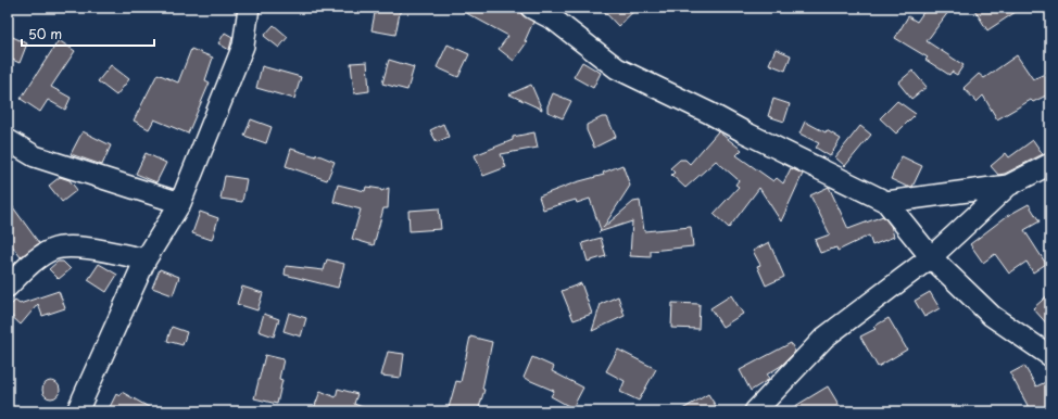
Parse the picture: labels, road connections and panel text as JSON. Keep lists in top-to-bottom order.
{
  "scale_bar": "50 m"
}
